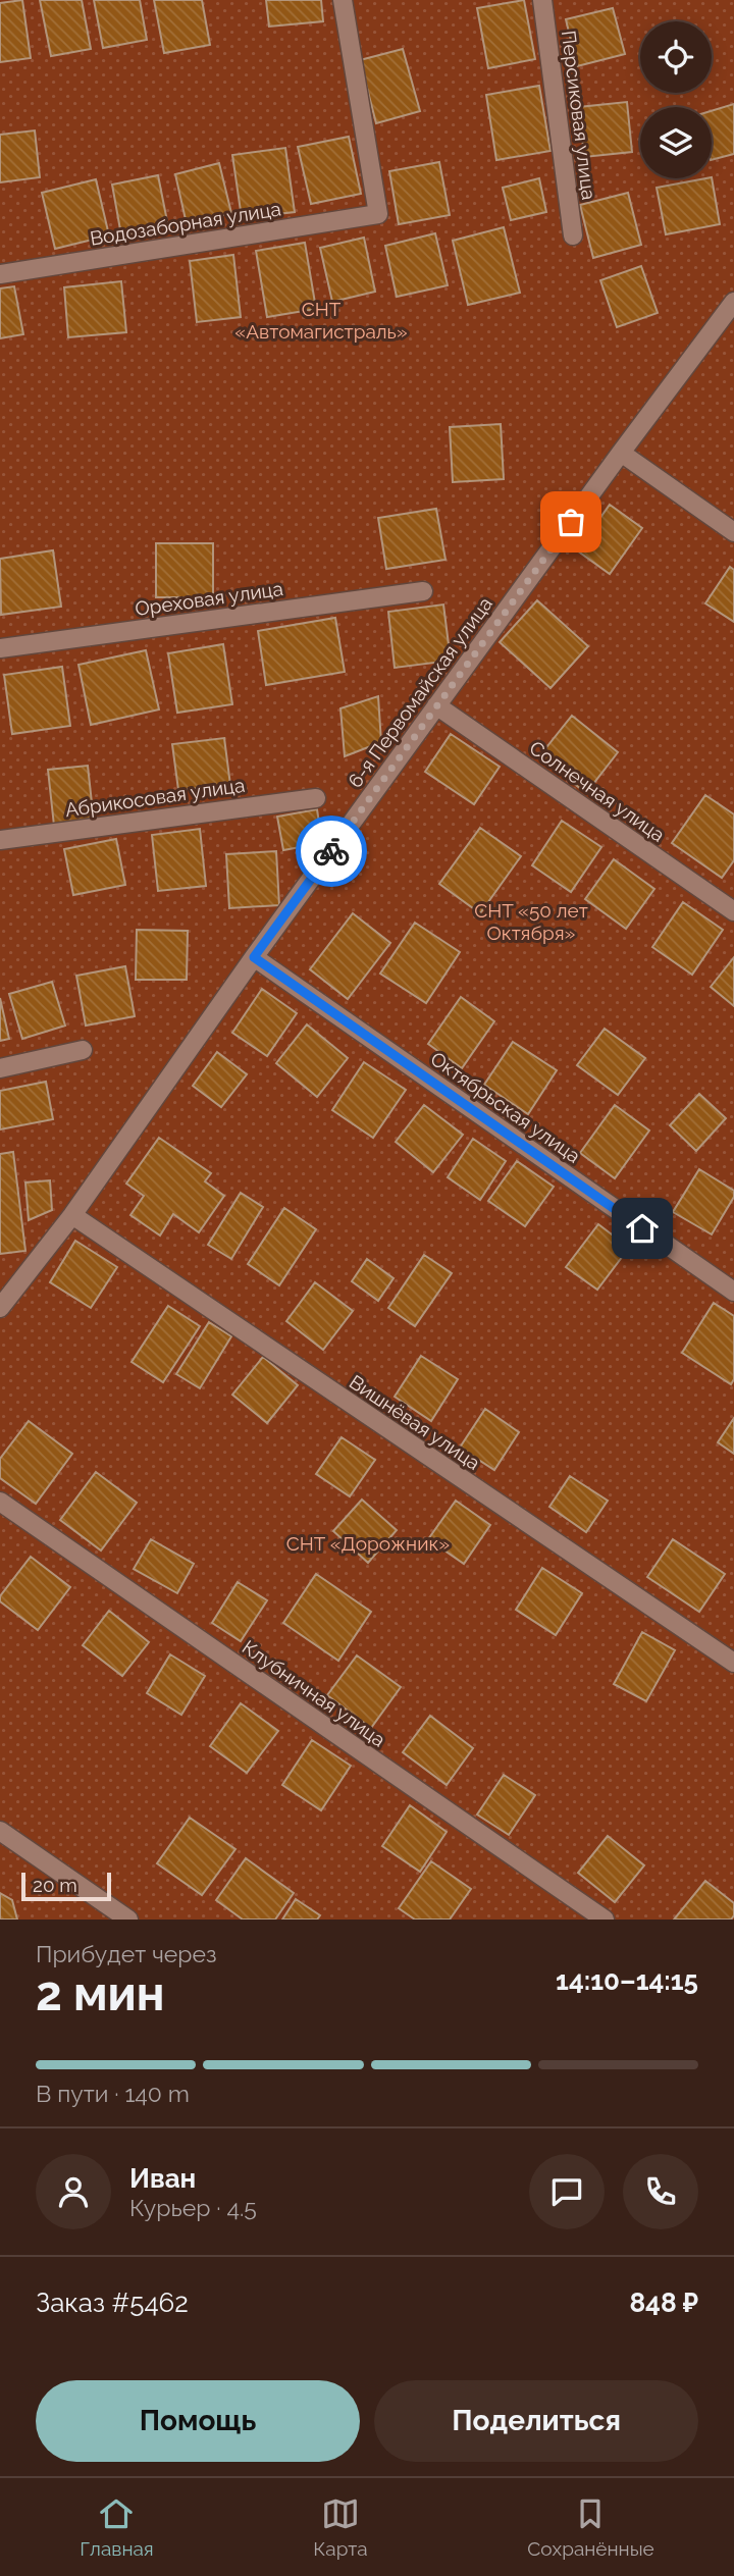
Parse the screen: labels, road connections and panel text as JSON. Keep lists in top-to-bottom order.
{
  "streets": {
    "street": [
      "Персиковая улица",
      "Водозаборная улица",
      "Ореховая улица",
      "6-я Первомайская улица",
      "Солнечная улица",
      "Абрикосовая улица",
      "Октябрьская улица",
      "Вишнёвая улица",
      "Клубничная улица"
    ]
  },
  "crossings": [
    ["6-я Первомайская улица", "Солнечная улица"],
    ["6-я Первомайская улица", "Октябрьская улица"],
    ["6-я Первомайская улица", "Вишнёвая улица"]
  ],
  "parks": ["СНТ «Автомагистраль»", "СНТ «50 лет Октября»", "СНТ «Дорожник»"],
  "scale_bar": "20 m",
  "page": {
    "scale": "20 m",
    "heading": ["2 мин", "Прибудет через", "14:10–14:15"],
    "panel": [
      "Иван",
      "Курьер · 4.5",
      "Заказ #5462",
      "848 ₽"
    ],
    "bar": "В пути · 140 m",
    "buttons": ["Помощь", "Поделиться"],
    "tabs": ["Главная", "Карта", "Сохранённые"]
  }
}
